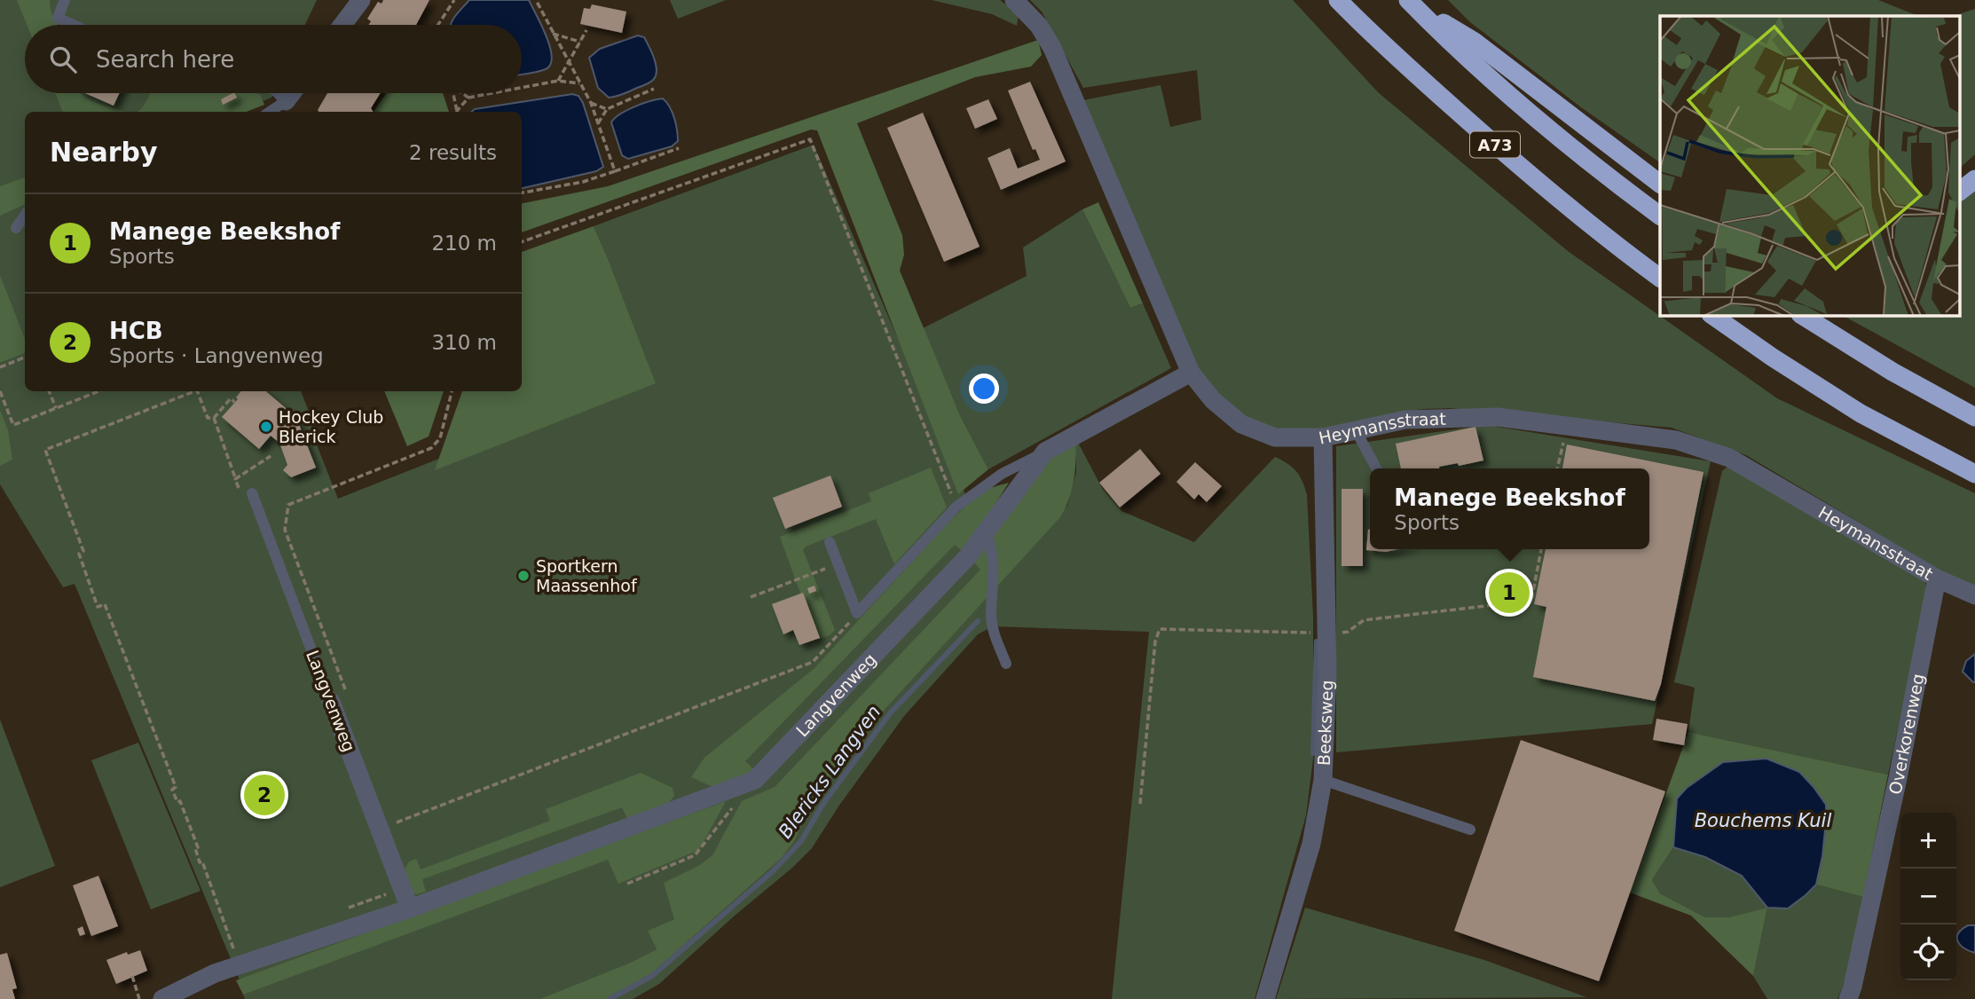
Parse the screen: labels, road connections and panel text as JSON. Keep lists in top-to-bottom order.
{
  "streets": {
    "highway": ["A73"],
    "street": [
      "Heymansstraat",
      "Langvenweg",
      "Beeksweg",
      "Overkorenweg"
    ]
  },
  "crossings": [
    ["Heymansstraat", "Langvenweg"],
    ["Heymansstraat", "Beeksweg"],
    ["Heymansstraat", "Overkorenweg"]
  ],
  "water": ["Blericks Langven", "Bouchems Kuil"],
  "places": ["Hockey Club Blerick", "Sportkern Maassenhof"],
  "page": {
    "search": "Search here",
    "heading": ["Nearby", "2 results"],
    "list": [
      {
        "mark": "1",
        "name": "Manege Beekshof",
        "note": "Sports",
        "value": "210 m"
      },
      {
        "mark": "2",
        "name": "HCB",
        "note": "Sports · Langvenweg",
        "value": "310 m"
      }
    ],
    "popup": ["Manege Beekshof", "Sports"],
    "pins": ["1", "2"],
    "map_buttons": ["+", "−"]
  }
}
